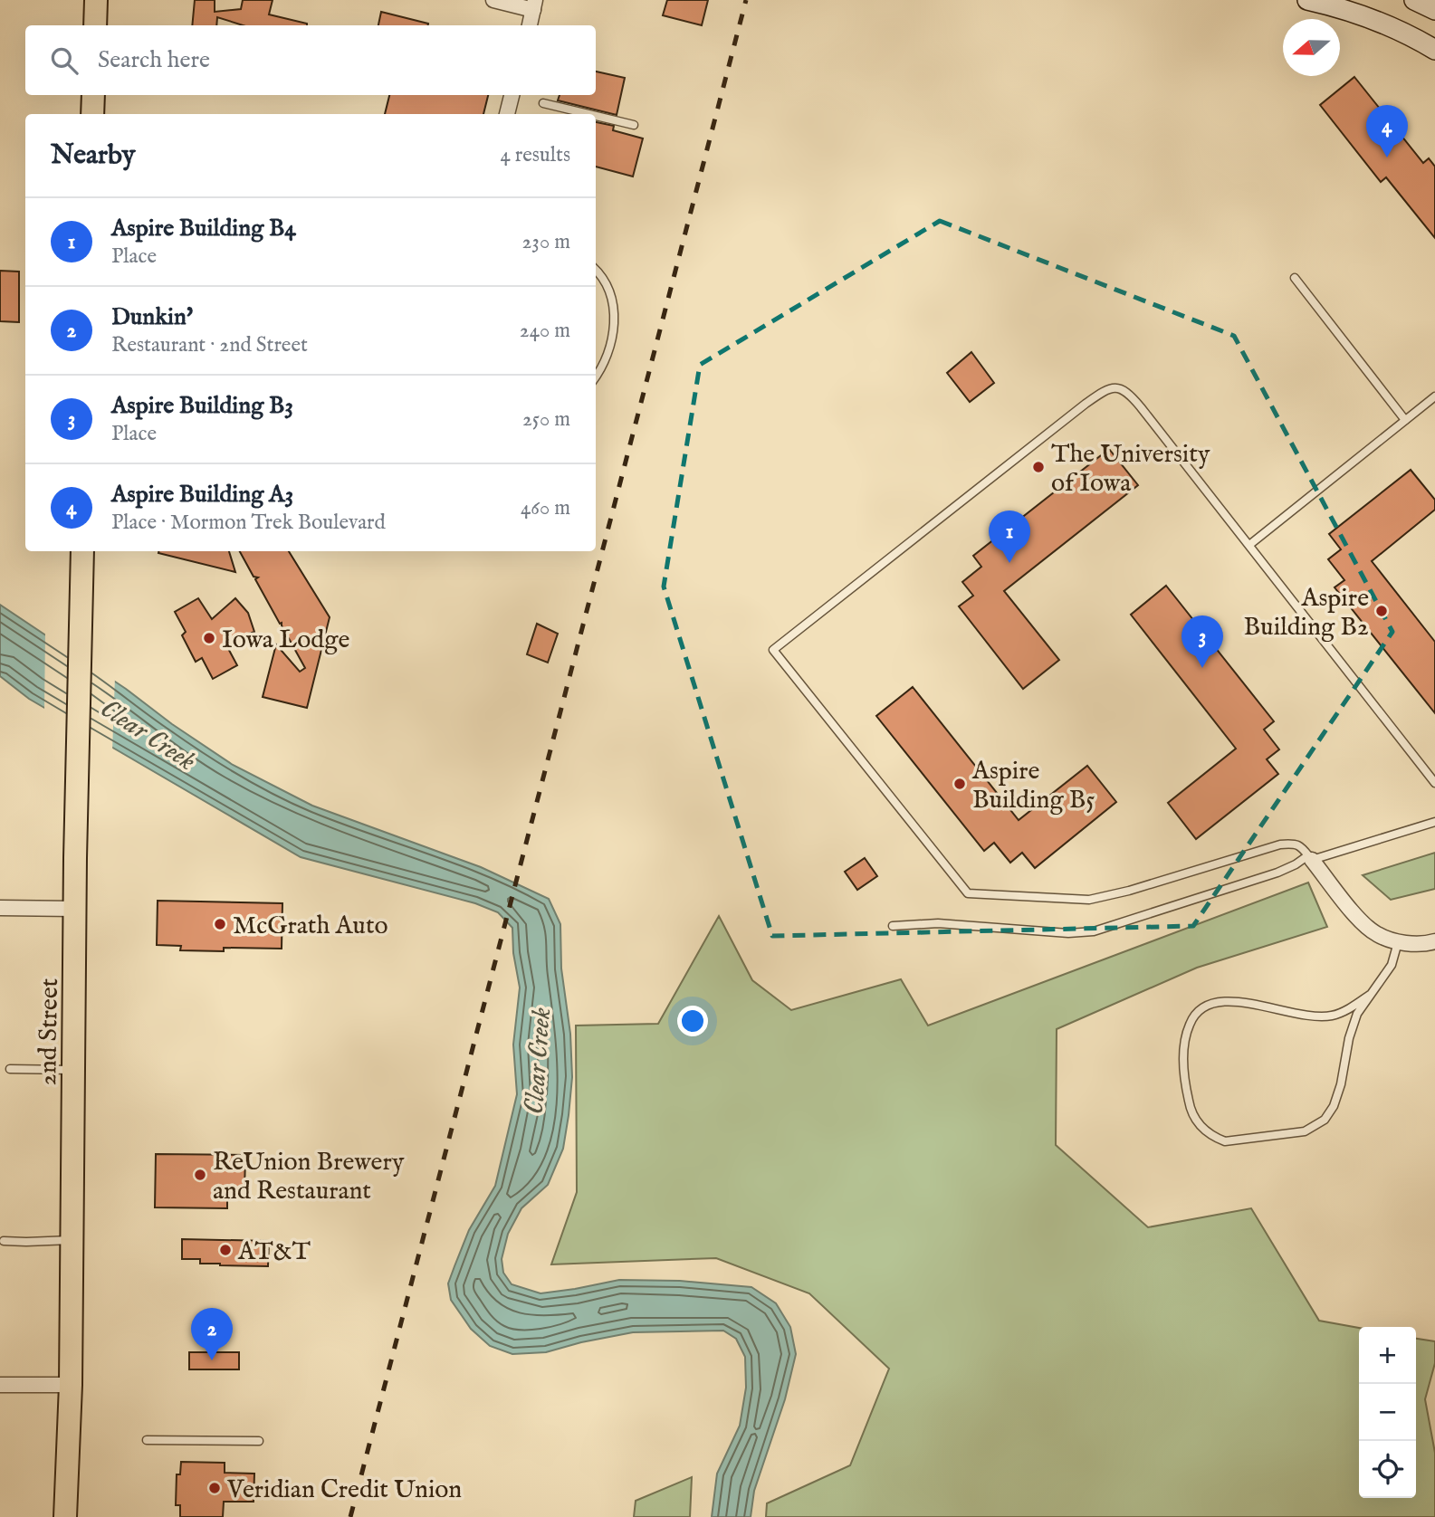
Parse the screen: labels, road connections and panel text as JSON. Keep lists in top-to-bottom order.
{
  "streets": {
    "main road": ["2nd Street"]
  },
  "water": ["Clear Creek"],
  "places": [
    "The University of Iowa",
    "Aspire Building B2",
    "Iowa Lodge",
    "Aspire Building B5",
    "McGrath Auto",
    "ReUnion Brewery and Restaurant",
    "AT&T",
    "Veridian Credit Union"
  ],
  "north": "left",
  "page": {
    "search": "Search here",
    "pins": [
      "4",
      "1",
      "3",
      "2"
    ],
    "heading": ["Nearby", "4 results"],
    "list": [
      {
        "mark": "1",
        "name": "Aspire Building B4",
        "note": "Place",
        "value": "230 m"
      },
      {
        "mark": "2",
        "name": "Dunkin'",
        "note": "Restaurant · 2nd Street",
        "value": "240 m"
      },
      {
        "mark": "3",
        "name": "Aspire Building B3",
        "note": "Place",
        "value": "250 m"
      },
      {
        "mark": "4",
        "name": "Aspire Building A3",
        "note": "Place · Mormon Trek Boulevard",
        "value": "460 m"
      }
    ],
    "map_buttons": ["+", "−"]
  }
}
